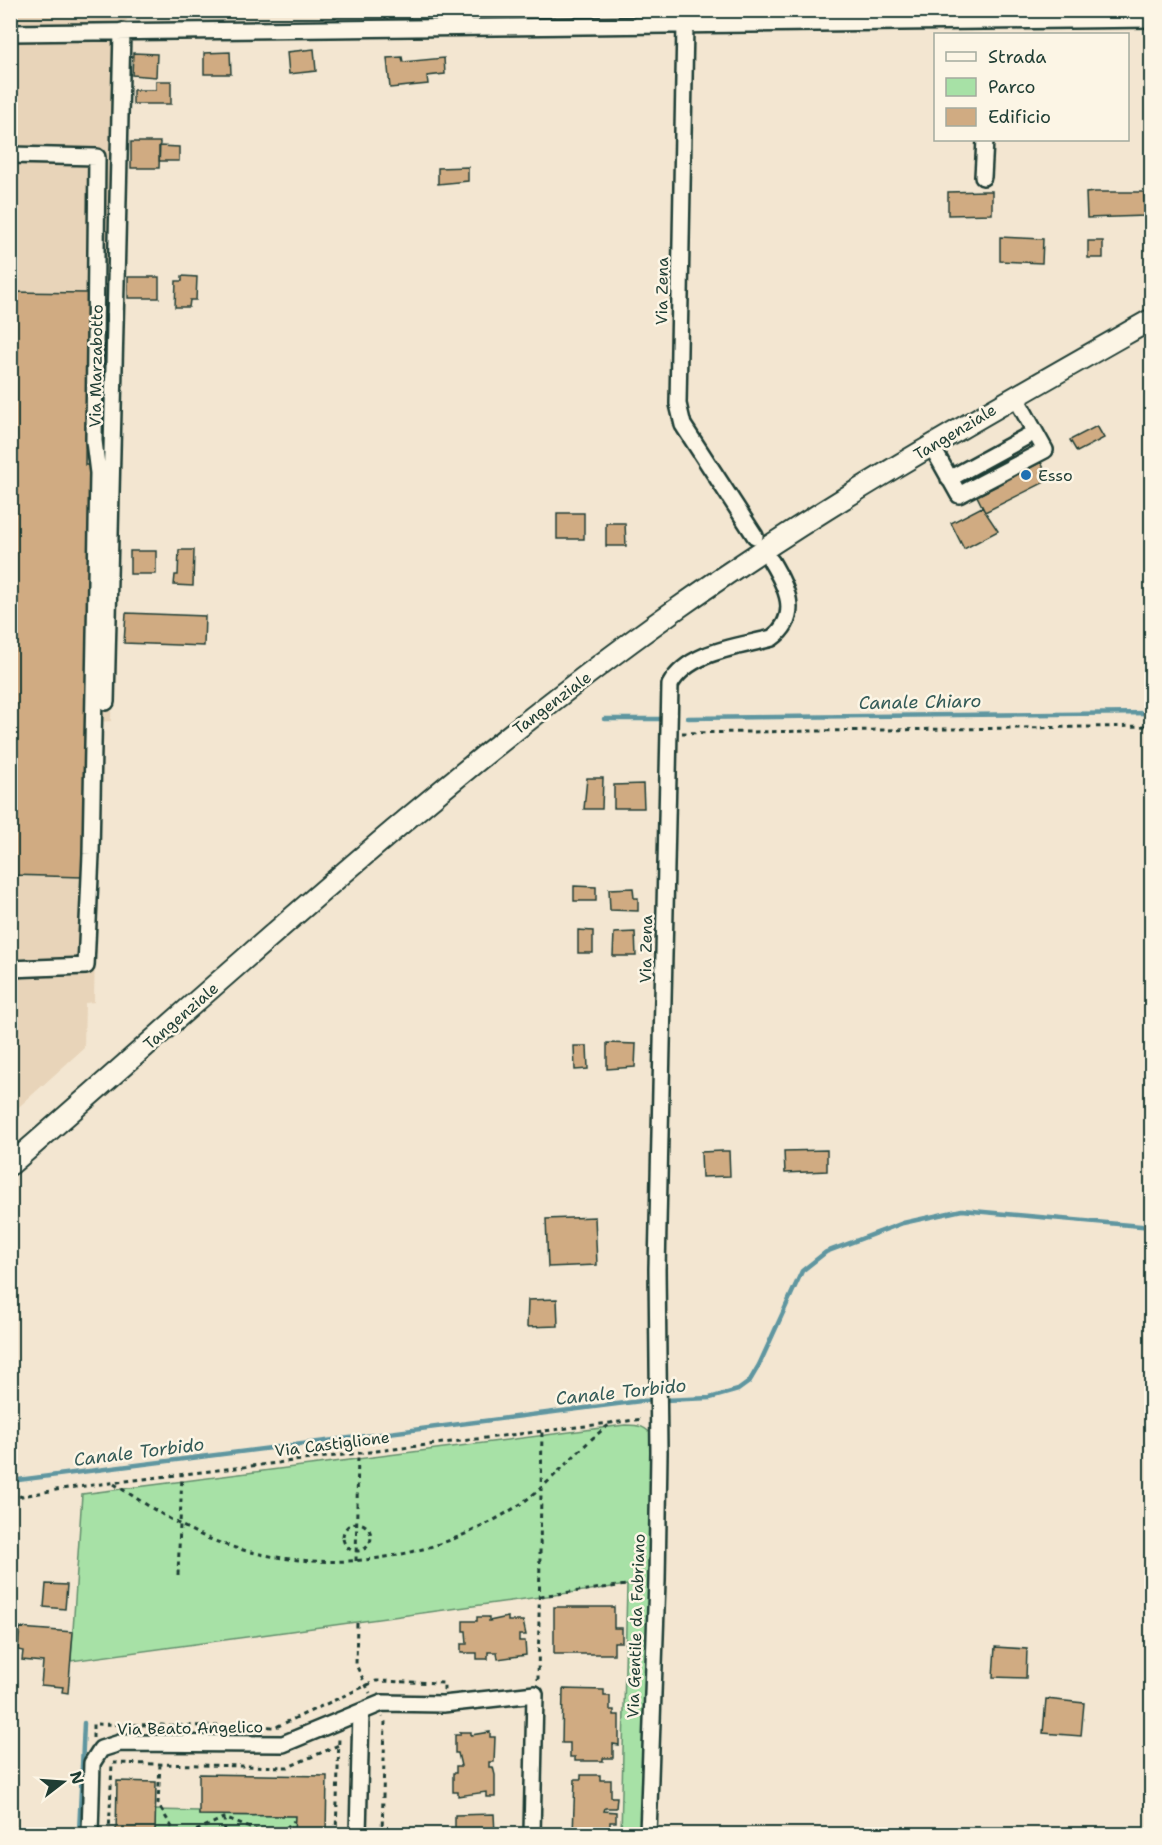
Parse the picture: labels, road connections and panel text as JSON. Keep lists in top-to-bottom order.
{
  "streets": {
    "main road": ["Tangenziale"],
    "street": [
      "Via Zena",
      "Via Marzabotto",
      "Via Gentile da Fabriano",
      "Via Beato Angelico"
    ],
    "path": ["Via Castiglione"]
  },
  "crossings": [
    ["Via Zena", "Via Castiglione"],
    ["Via Zena", "Via Gentile da Fabriano"],
    ["Via Castiglione", "Via Gentile da Fabriano"]
  ],
  "water": ["Canale Chiaro", "Canale Torbido"],
  "places": ["Esso"],
  "legend": ["Strada", "Parco", "Edificio"],
  "north": "right"
}
